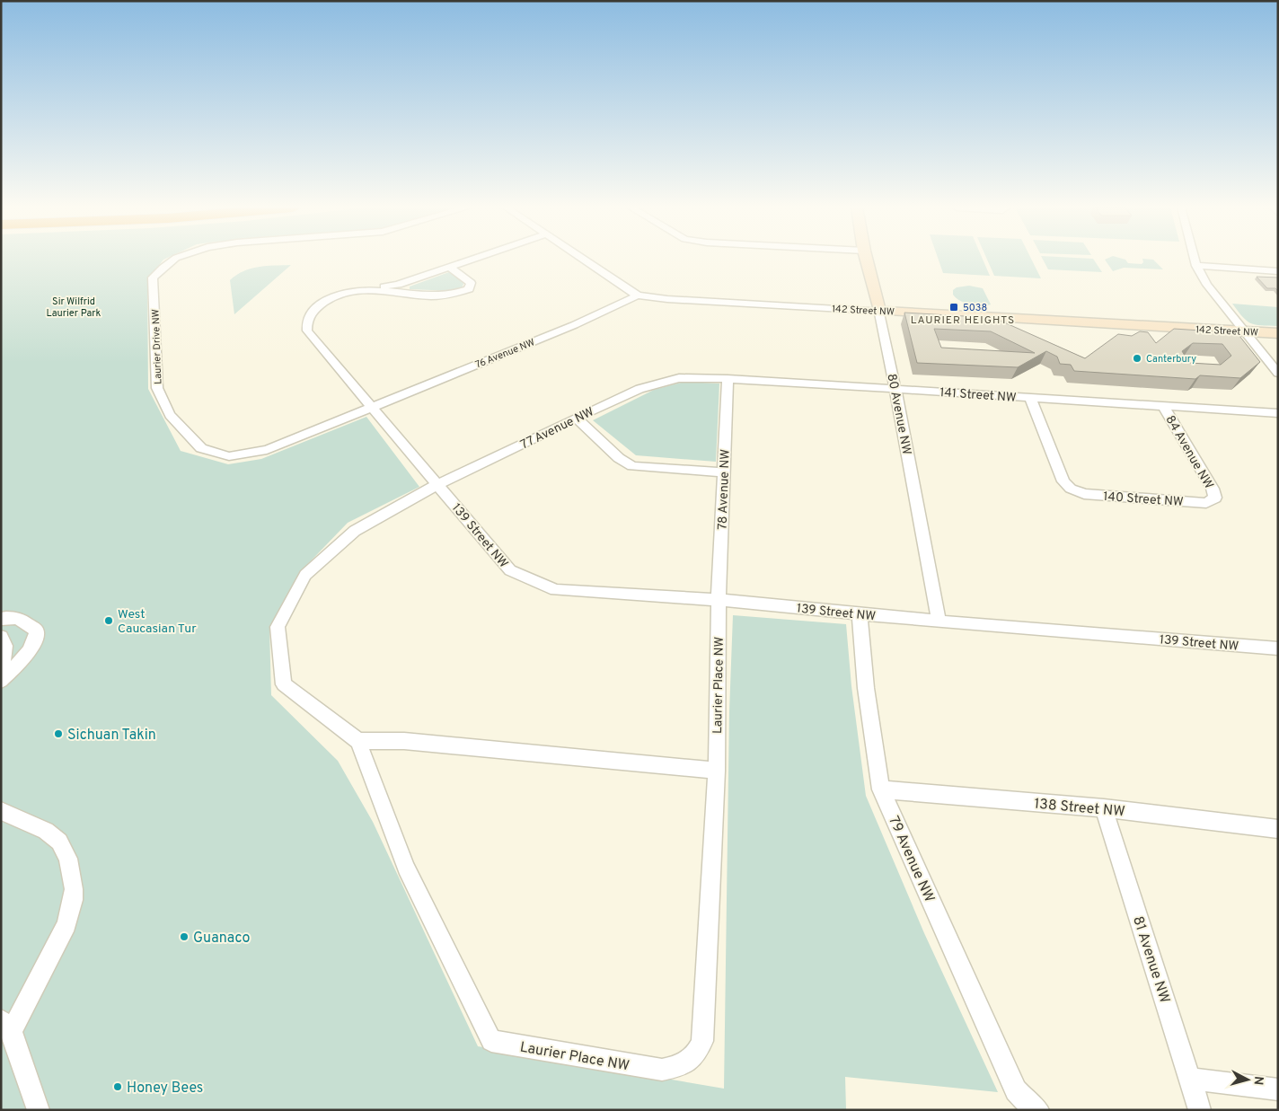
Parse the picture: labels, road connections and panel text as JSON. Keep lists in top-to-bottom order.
{
  "streets": {
    "street": [
      "142 Street NW",
      "Laurier Drive NW",
      "76 Avenue NW",
      "141 Street NW",
      "80 Avenue NW",
      "77 Avenue NW",
      "84 Avenue NW",
      "78 Avenue NW",
      "140 Street NW",
      "139 Street NW",
      "Laurier Place NW",
      "138 Street NW",
      "79 Avenue NW",
      "81 Avenue NW"
    ]
  },
  "crossings": [
    ["142 Street NW", "76 Avenue NW"],
    ["142 Street NW", "80 Avenue NW"],
    ["Laurier Drive NW", "76 Avenue NW"],
    ["141 Street NW", "80 Avenue NW"],
    ["141 Street NW", "77 Avenue NW"],
    ["141 Street NW", "84 Avenue NW"],
    ["141 Street NW", "78 Avenue NW"],
    ["141 Street NW", "140 Street NW"],
    ["80 Avenue NW", "139 Street NW"],
    ["77 Avenue NW", "139 Street NW"],
    ["84 Avenue NW", "140 Street NW"],
    ["78 Avenue NW", "139 Street NW"],
    ["78 Avenue NW", "Laurier Place NW"],
    ["139 Street NW", "Laurier Place NW"],
    ["139 Street NW", "79 Avenue NW"],
    ["138 Street NW", "79 Avenue NW"],
    ["138 Street NW", "81 Avenue NW"]
  ],
  "districts": ["LAURIER HEIGHTS"],
  "parks": ["Sir Wilfrid Laurier Park"],
  "places": {
    "transit": ["5038"],
    "other": [
      "Canterbury",
      "West Caucasian Tur",
      "Sichuan Takin",
      "Guanaco",
      "Honey Bees"
    ]
  },
  "north": "right"
}
